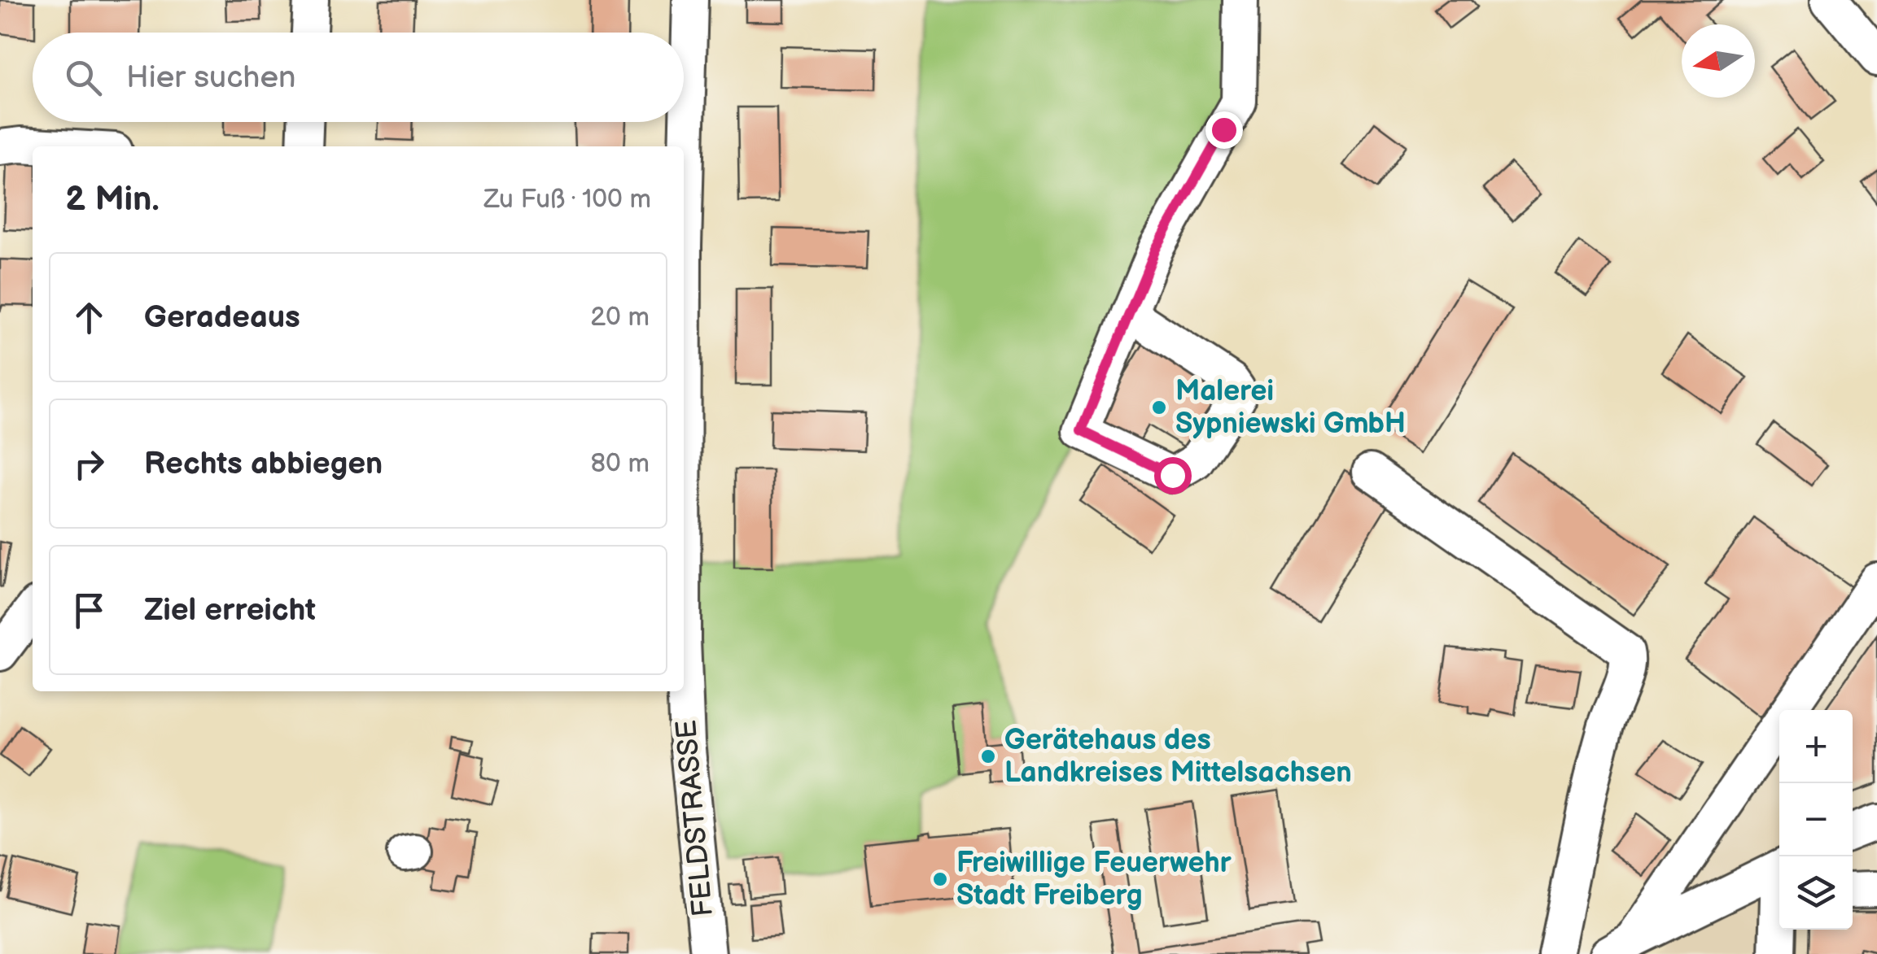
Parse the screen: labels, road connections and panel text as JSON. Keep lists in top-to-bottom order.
{
  "streets": {
    "street": ["FELDSTRASSE"]
  },
  "places": ["Malerei Sypniewski GmbH", "Gerätehaus des Landkreises Mittelsachsen", "Freiwillige Feuerwehr Stadt Freiberg"],
  "north": "left",
  "page": {
    "search": "Hier suchen",
    "heading": ["2 Min.", "Zu Fuß · 100 m"],
    "list": [
      ["Geradeaus", "20 m"],
      ["Rechts abbiegen", "80 m"],
      "Ziel erreicht"
    ],
    "map_buttons": ["+", "−"]
  }
}
